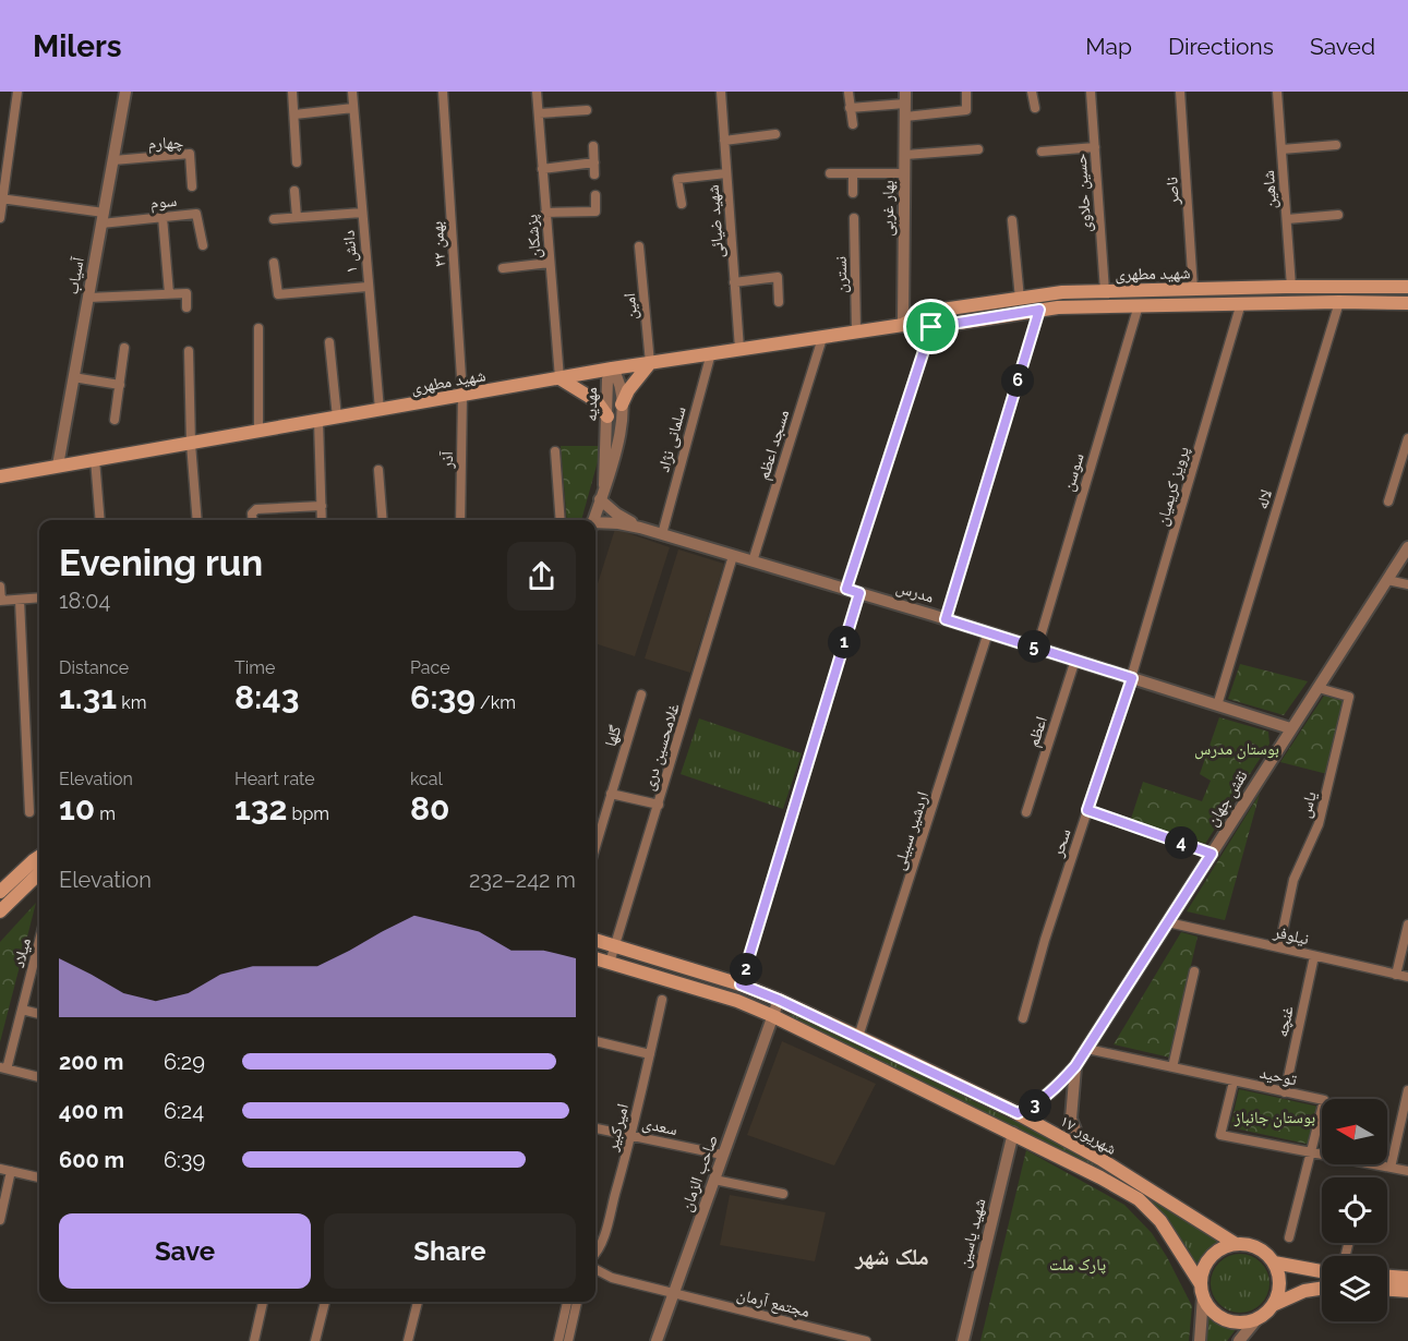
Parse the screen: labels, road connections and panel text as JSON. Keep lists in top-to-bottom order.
{
  "streets": {
    "main road": ["شهید مطهری", "۱۷ شهریور"],
    "street": [
      "چهارم",
      "شاهین",
      "ناصر",
      "حسین حلاوی",
      "سوم",
      "بهار غربی",
      "شهید ضیائی",
      "پزشکان",
      "۲۲ بهمن",
      "دانش ۱",
      "نسترن",
      "آسیاب",
      "امین",
      "مهدیه",
      "سلمانی نژاد",
      "مسجد اعظم",
      "آذر",
      "سوسن",
      "پرویز کریمیان",
      "لاله",
      "مدرس",
      "اعظم",
      "گلها",
      "غلامحسین دری",
      "نقش جهان",
      "یاس",
      "اردشیر سبیلی",
      "سحر",
      "نیلوفر",
      "میلاد",
      "غنچه",
      "توحید",
      "سعدی",
      "امیرکبیر",
      "صاحب الزمان",
      "شهید یاسین",
      "مجتمع آرمان"
    ]
  },
  "crossings": [
    ["چهارم", "آسیاب"],
    ["شاهین", "شهید مطهری"],
    ["ناصر", "شهید مطهری"],
    ["حسین حلاوی", "شهید مطهری"],
    ["سوم", "آسیاب"],
    ["بهار غربی", "شهید مطهری"],
    ["شهید ضیائی", "شهید مطهری"],
    ["پزشکان", "شهید مطهری"],
    ["۲۲ بهمن", "شهید مطهری"],
    ["۲۲ بهمن", "آذر"],
    ["دانش ۱", "شهید مطهری"],
    ["شهید مطهری", "نسترن"],
    ["شهید مطهری", "آسیاب"],
    ["شهید مطهری", "امین"],
    ["شهید مطهری", "مهدیه"],
    ["شهید مطهری", "سلمانی نژاد"],
    ["شهید مطهری", "مسجد اعظم"],
    ["شهید مطهری", "آذر"],
    ["شهید مطهری", "سوسن"],
    ["شهید مطهری", "پرویز کریمیان"],
    ["شهید مطهری", "لاله"],
    ["سلمانی نژاد", "مدرس"],
    ["مسجد اعظم", "مدرس"],
    ["سوسن", "مدرس"],
    ["پرویز کریمیان", "مدرس"],
    ["پرویز کریمیان", "سحر"],
    ["لاله", "مدرس"],
    ["مدرس", "اعظم"],
    ["مدرس", "غلامحسین دری"],
    ["مدرس", "نقش جهان"],
    ["مدرس", "اردشیر سبیلی"],
    ["مدرس", "سحر"],
    ["غلامحسین دری", "۱۷ شهریور"],
    ["نقش جهان", "یاس"],
    ["نقش جهان", "نیلوفر"],
    ["نقش جهان", "توحید"],
    ["نقش جهان", "۱۷ شهریور"],
    ["یاس", "نیلوفر"],
    ["اردشیر سبیلی", "۱۷ شهریور"],
    ["نیلوفر", "غنچه"],
    ["غنچه", "توحید"],
    ["سعدی", "امیرکبیر"],
    ["سعدی", "صاحب الزمان"],
    ["۱۷ شهریور", "صاحب الزمان"],
    ["۱۷ شهریور", "شهید یاسین"],
    ["صاحب الزمان", "مجتمع آرمان"]
  ],
  "districts": ["ملک شهر"],
  "parks": ["بوستان مدرس", "بوستان جانباز", "پارک ملت"],
  "north": "left",
  "page": {
    "header": "Milers",
    "nav": ["Map", "Directions", "Saved"],
    "pins": [
      "6",
      "1",
      "5",
      "4",
      "2",
      "3"
    ],
    "heading": ["Evening run", "18:04"],
    "stats": [
      ["Distance", "1.31 km"],
      ["Time", "8:43"],
      ["Pace", "6:39 /km"],
      ["Elevation", "10 m"],
      ["Heart rate", "132 bpm"],
      ["kcal", "80"]
    ],
    "chart": ["Elevation", "232–242 m"],
    "list": [
      {
        "name": "200 m",
        "note": "6:29"
      },
      {
        "name": "400 m",
        "note": "6:24"
      },
      {
        "name": "600 m",
        "note": "6:39"
      }
    ],
    "buttons": ["Save", "Share"]
  }
}
